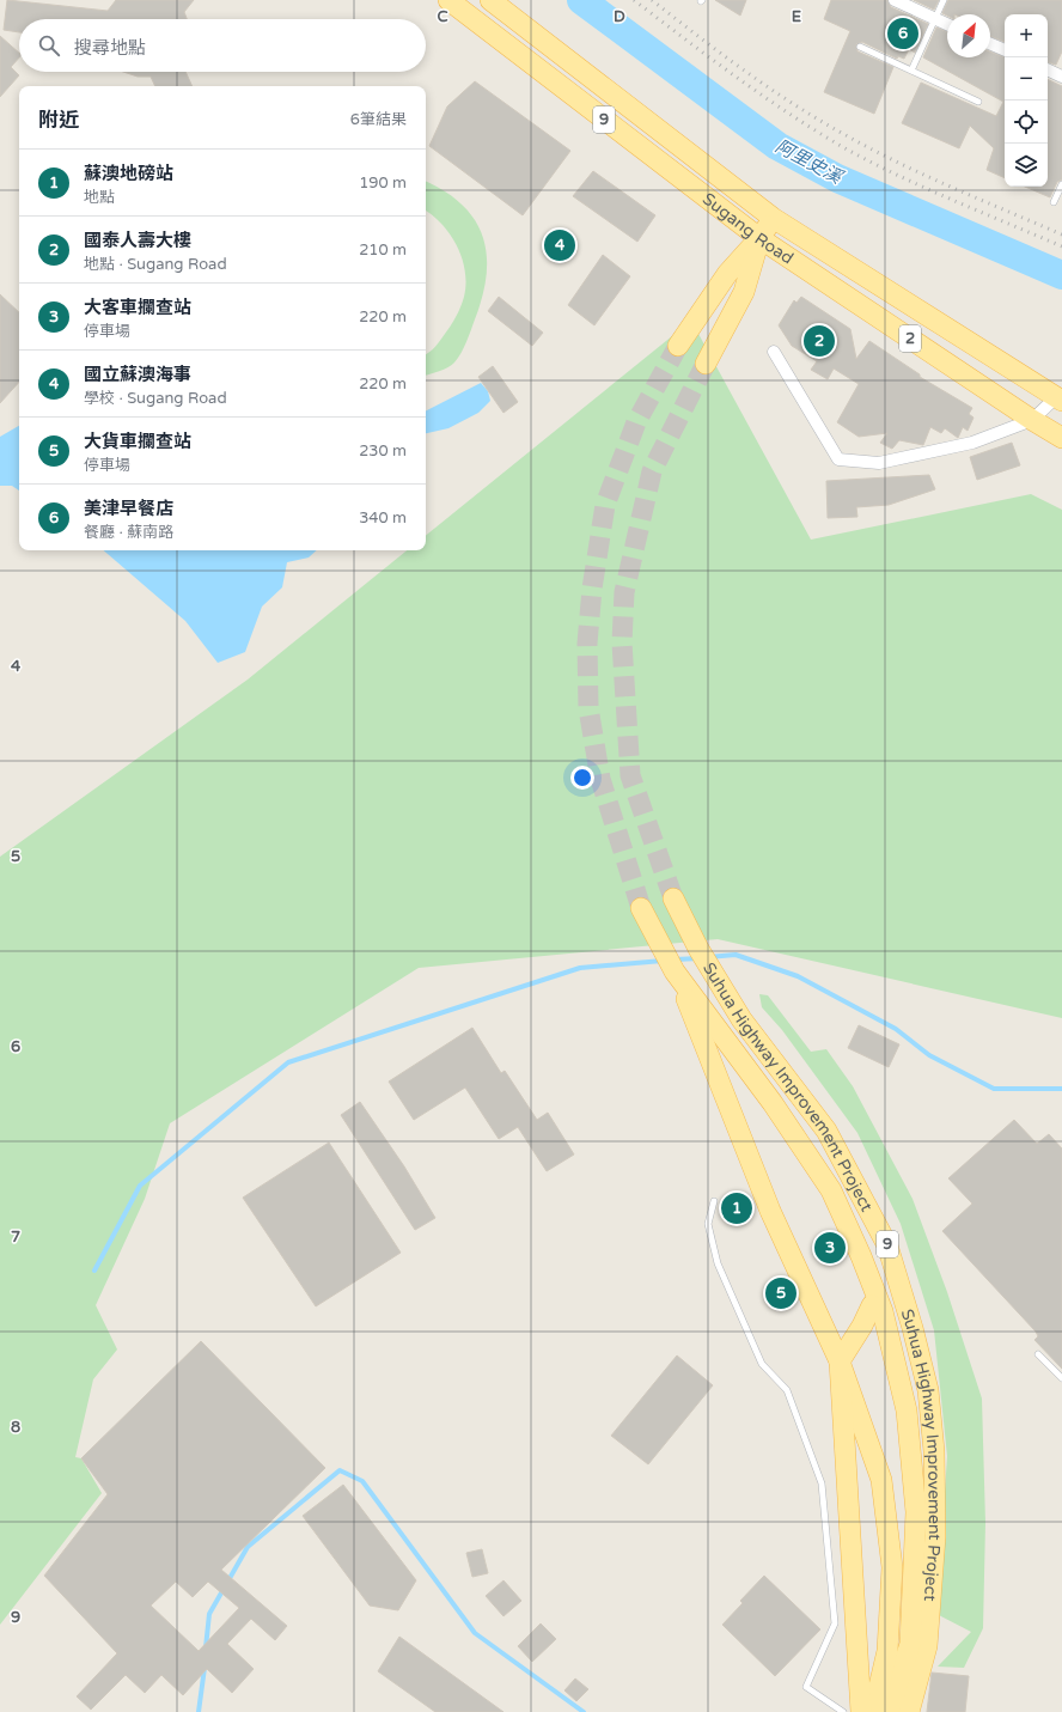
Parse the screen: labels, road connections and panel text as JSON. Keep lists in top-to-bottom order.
{
  "streets": {
    "main road": [
      "9",
      "Sugang Road",
      "2",
      "Suhua Highway Improvement Project"
    ]
  },
  "crossings": [
    ["9", "Suhua Highway Improvement Project"]
  ],
  "water": ["阿里史溪"],
  "north": "top right",
  "page": {
    "map_buttons": ["+", "−"],
    "pins": [
      "6",
      "4",
      "2",
      "1",
      "3",
      "5"
    ],
    "search": "搜尋地點",
    "heading": ["附近", "6筆結果"],
    "list": [
      {
        "mark": "1",
        "name": "蘇澳地磅站",
        "note": "地點",
        "value": "190 m"
      },
      {
        "mark": "2",
        "name": "國泰人壽大樓",
        "note": "地點 · Sugang Road",
        "value": "210 m"
      },
      {
        "mark": "3",
        "name": "大客車攔查站",
        "note": "停車場",
        "value": "220 m"
      },
      {
        "mark": "4",
        "name": "國立蘇澳海事",
        "note": "學校 · Sugang Road",
        "value": "220 m"
      },
      {
        "mark": "5",
        "name": "大貨車攔查站",
        "note": "停車場",
        "value": "230 m"
      },
      {
        "mark": "6",
        "name": "美津早餐店",
        "note": "餐廳 · 蘇南路",
        "value": "340 m"
      }
    ]
  },
  "grid": {
    "columns": ["C", "D", "E"],
    "rows": [
      "4",
      "5",
      "6",
      "7",
      "8",
      "9"
    ]
  }
}
